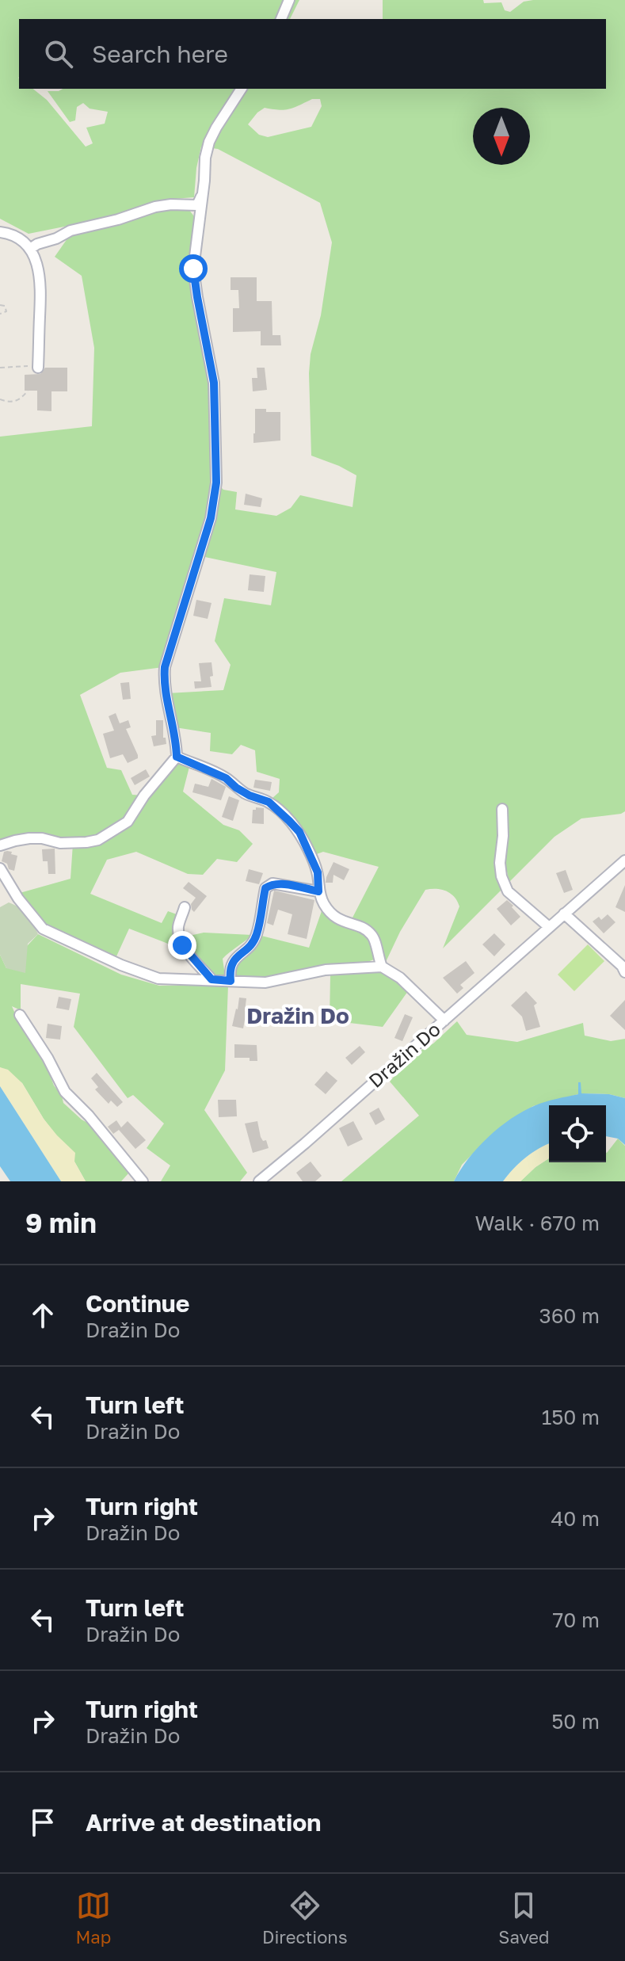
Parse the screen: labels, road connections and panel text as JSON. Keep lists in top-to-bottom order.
{
  "streets": {
    "street": ["Dražin Do"]
  },
  "districts": ["Dražin Do"],
  "north": "bottom",
  "page": {
    "search": "Search here",
    "heading": ["9 min", "Walk · 670 m"],
    "list": [
      ["Continue", "Dražin Do", "360 m"],
      ["Turn left", "Dražin Do", "150 m"],
      ["Turn right", "Dražin Do", "40 m"],
      ["Turn left", "Dražin Do", "70 m"],
      ["Turn right", "Dražin Do", "50 m"],
      "Arrive at destination"
    ],
    "nav": ["Map", "Directions", "Saved"]
  }
}
